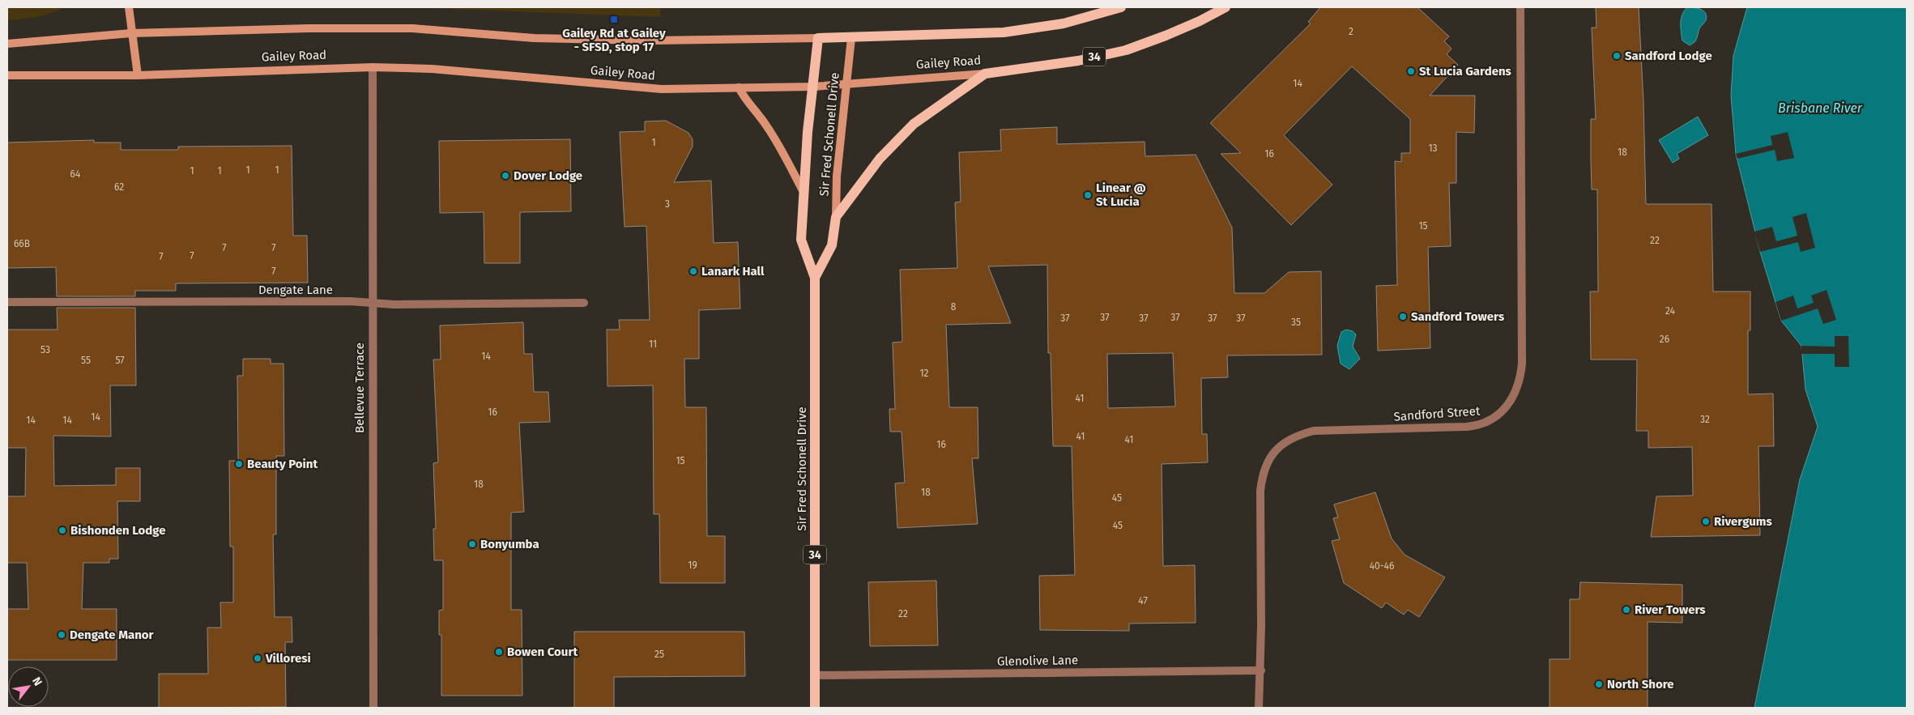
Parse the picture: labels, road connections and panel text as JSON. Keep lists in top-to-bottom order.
{
  "streets": {
    "main road": ["Gailey Road", "34", "Sir Fred Schonell Drive"],
    "street": [
      "Dengate Lane",
      "Bellevue Terrace",
      "Sandford Street",
      "Glenolive Lane"
    ]
  },
  "crossings": [
    ["Gailey Road", "34"],
    ["Gailey Road", "Sir Fred Schonell Drive"],
    ["Gailey Road", "Bellevue Terrace"],
    ["34", "Sir Fred Schonell Drive"],
    ["Sir Fred Schonell Drive", "Glenolive Lane"],
    ["Dengate Lane", "Bellevue Terrace"],
    ["Sandford Street", "Glenolive Lane"]
  ],
  "water": ["Brisbane River"],
  "places": {
    "transit": ["Gailey Rd at Gailey - SFSD, stop 17"],
    "other": [
      "Sandford Lodge",
      "St Lucia Gardens",
      "Dover Lodge",
      "Linear @ St Lucia",
      "Lanark Hall",
      "Sandford Towers",
      "Beauty Point",
      "Rivergums",
      "Bishonden Lodge",
      "Bonyumba",
      "River Towers",
      "Dengate Manor",
      "Bowen Court",
      "Villoresi",
      "North Shore"
    ]
  },
  "house_numbers": [
    "2",
    "14",
    "1",
    "13",
    "18",
    "16",
    "1",
    "1",
    "1",
    "1",
    "64",
    "62",
    "3",
    "15",
    "22",
    "66B",
    "7",
    "7",
    "7",
    "7",
    "7",
    "8",
    "24",
    "37",
    "37",
    "37",
    "37",
    "37",
    "37",
    "35",
    "26",
    "11",
    "53",
    "14",
    "55",
    "57",
    "12",
    "41",
    "16",
    "14",
    "32",
    "14",
    "14",
    "41",
    "41",
    "16",
    "15",
    "18",
    "18",
    "45",
    "45",
    "19",
    "40-46",
    "47",
    "22",
    "25"
  ],
  "north": "top right"
}
